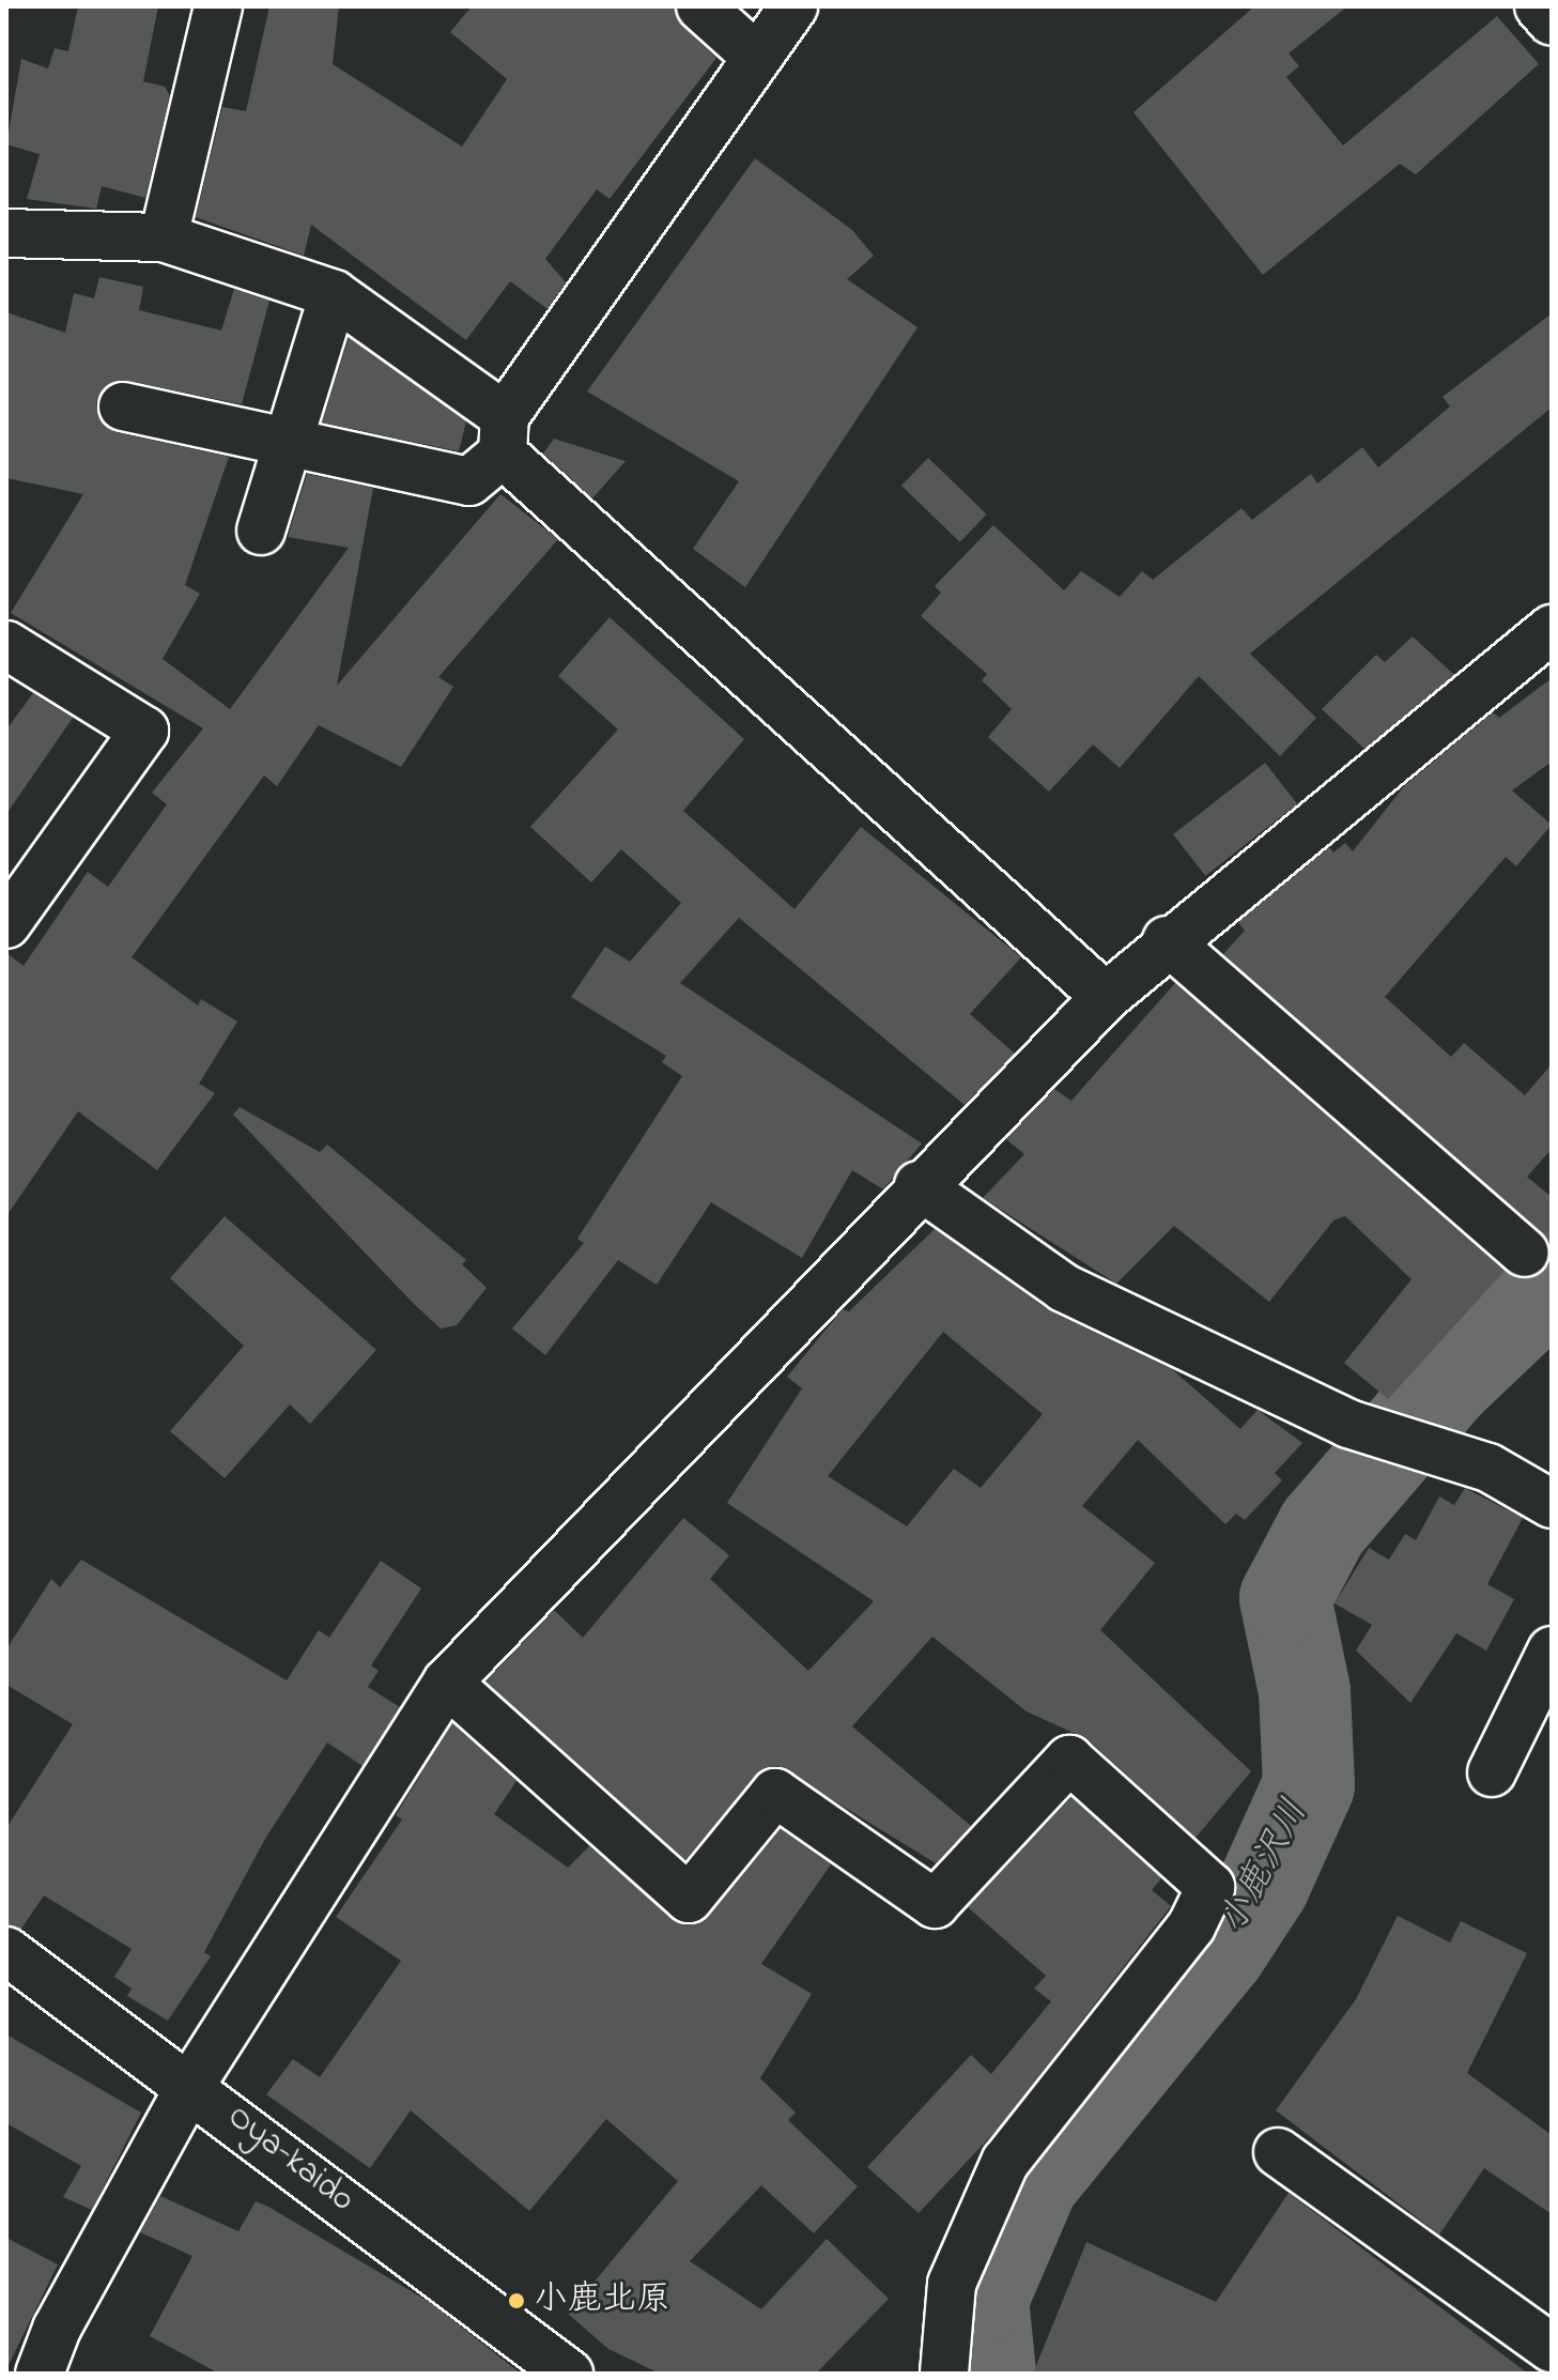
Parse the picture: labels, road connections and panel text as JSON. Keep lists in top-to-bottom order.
{
  "streets": {
    "street": ["Oya-kaido"]
  },
  "water": ["小鹿沢川"],
  "places": ["小鹿北原"]
}
